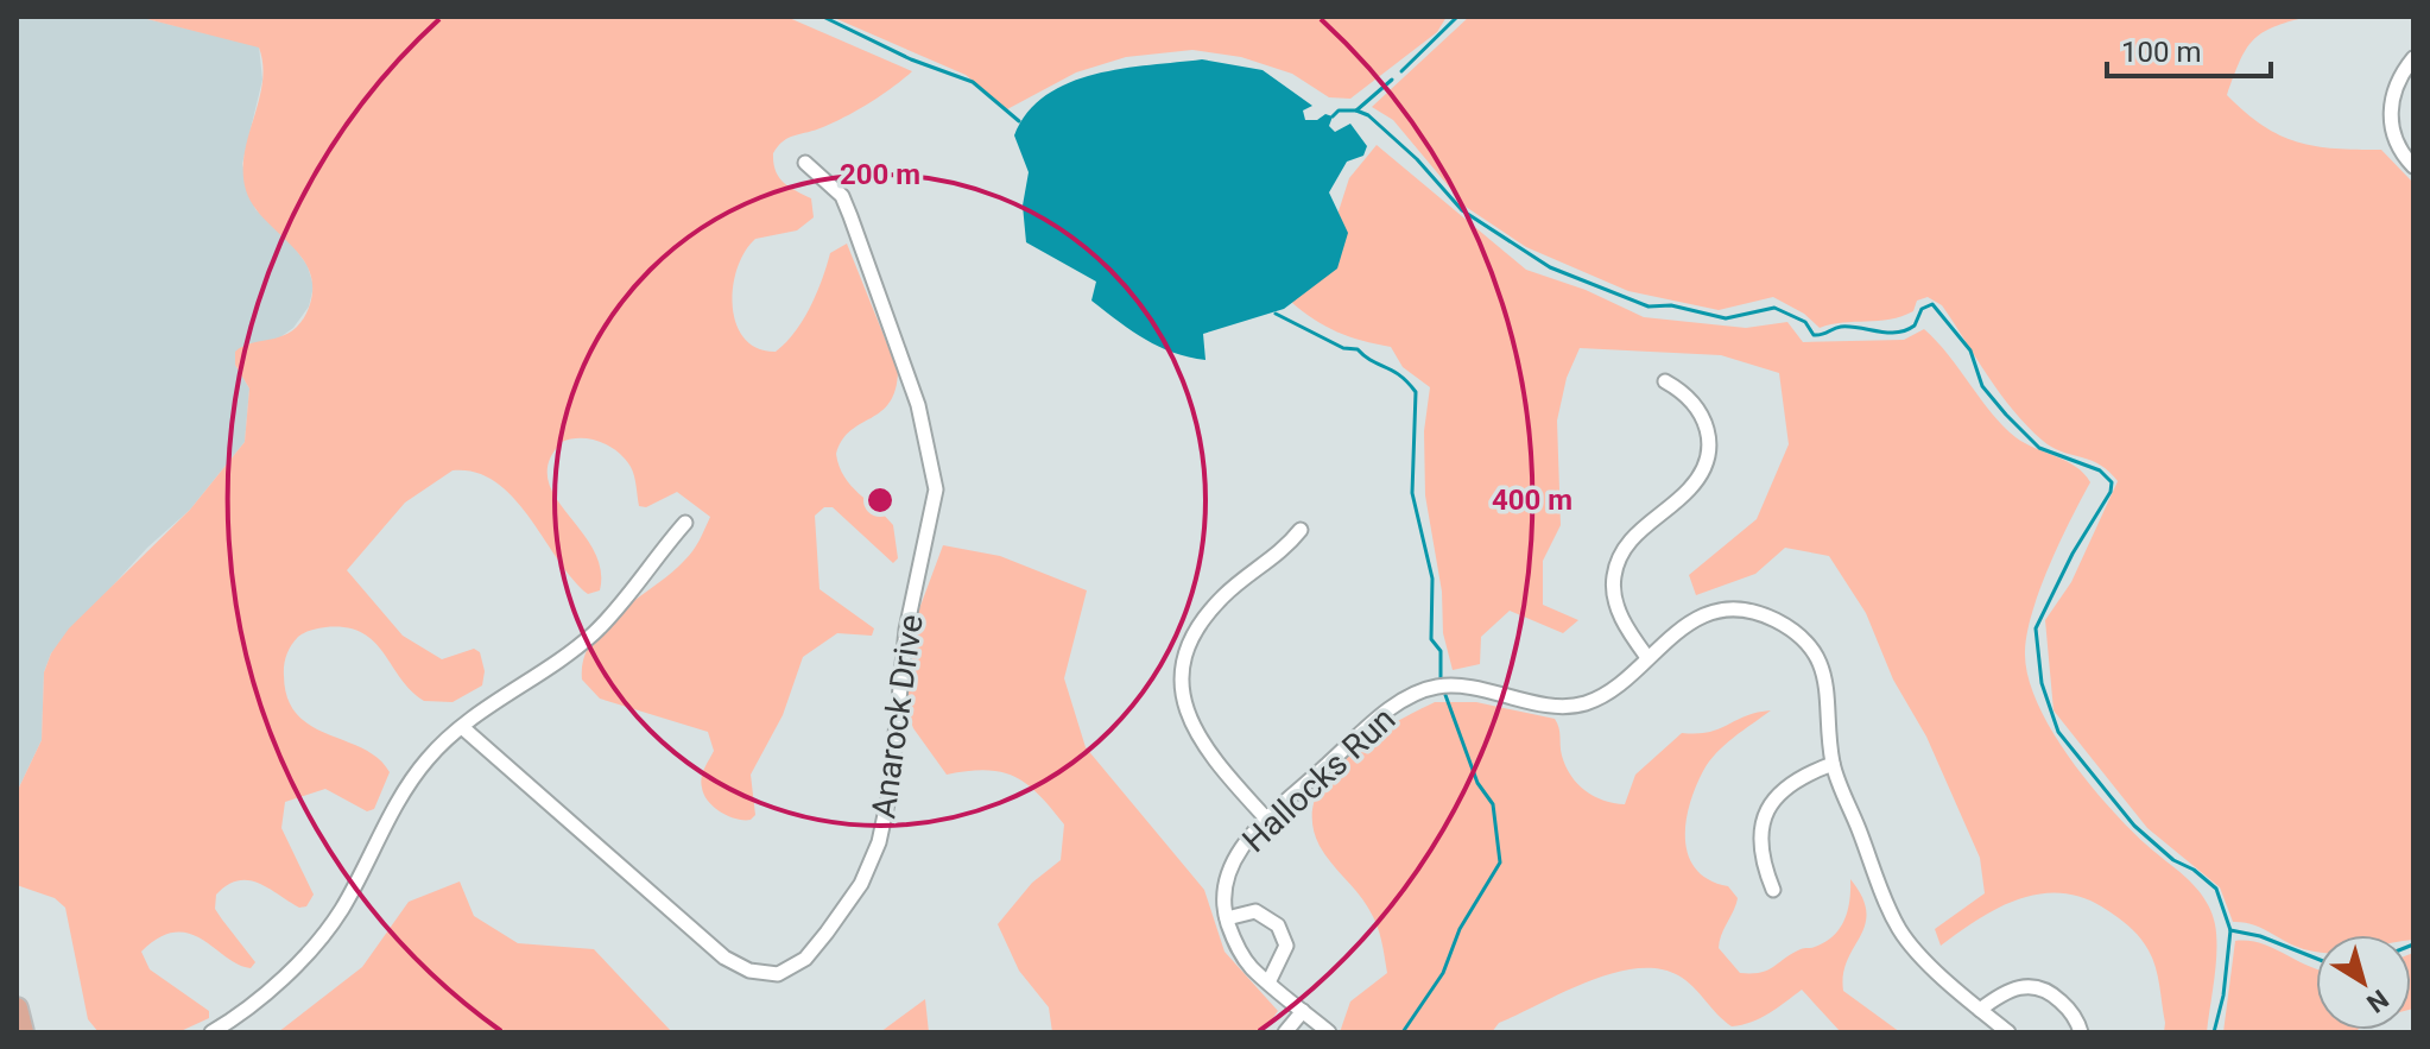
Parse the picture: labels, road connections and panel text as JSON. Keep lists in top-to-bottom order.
{
  "streets": {
    "street": ["Anarock Drive", "Hallocks Run"]
  },
  "scale_bar": "100 m",
  "north": "bottom right",
  "rings": ["200 m", "400 m"]
}
